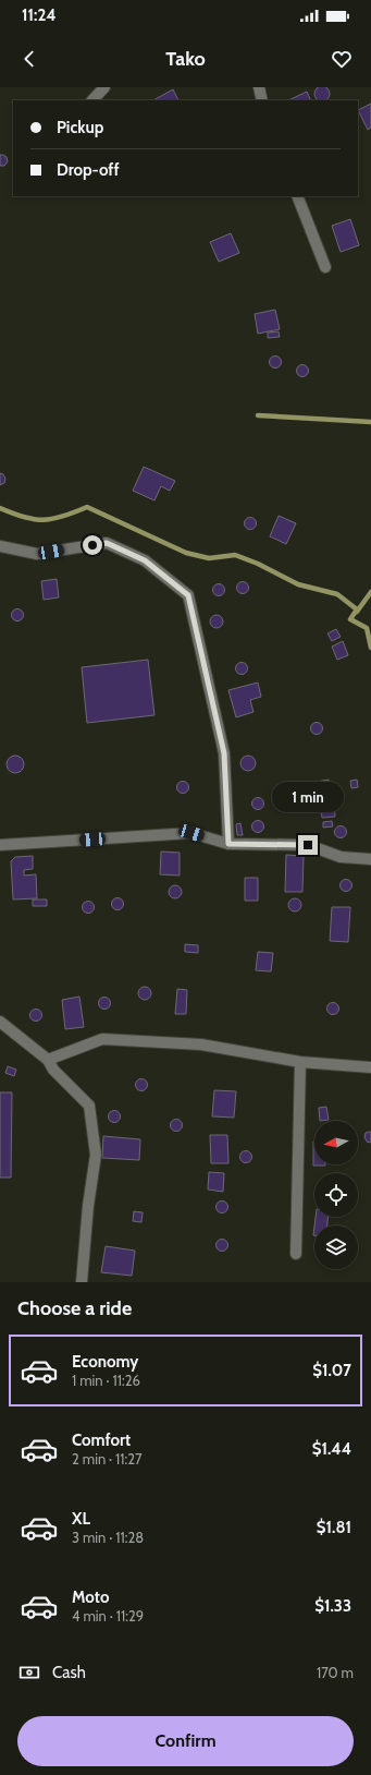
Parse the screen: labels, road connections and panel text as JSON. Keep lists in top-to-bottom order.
{
  "north": "left",
  "page": {
    "status": "11:24",
    "header": "Tako",
    "banner": ["Pickup", "Drop-off"],
    "bubble": "1 min",
    "heading": "Choose a ride",
    "list": [
      {
        "name": "Economy",
        "note": "1 min · 11:26",
        "value": "$1.07"
      },
      {
        "name": "Comfort",
        "note": "2 min · 11:27",
        "value": "$1.44"
      },
      {
        "name": "XL",
        "note": "3 min · 11:28",
        "value": "$1.81"
      },
      {
        "name": "Moto",
        "note": "4 min · 11:29",
        "value": "$1.33"
      }
    ],
    "pay": ["Cash", "170 m"],
    "buttons": "Confirm"
  }
}
